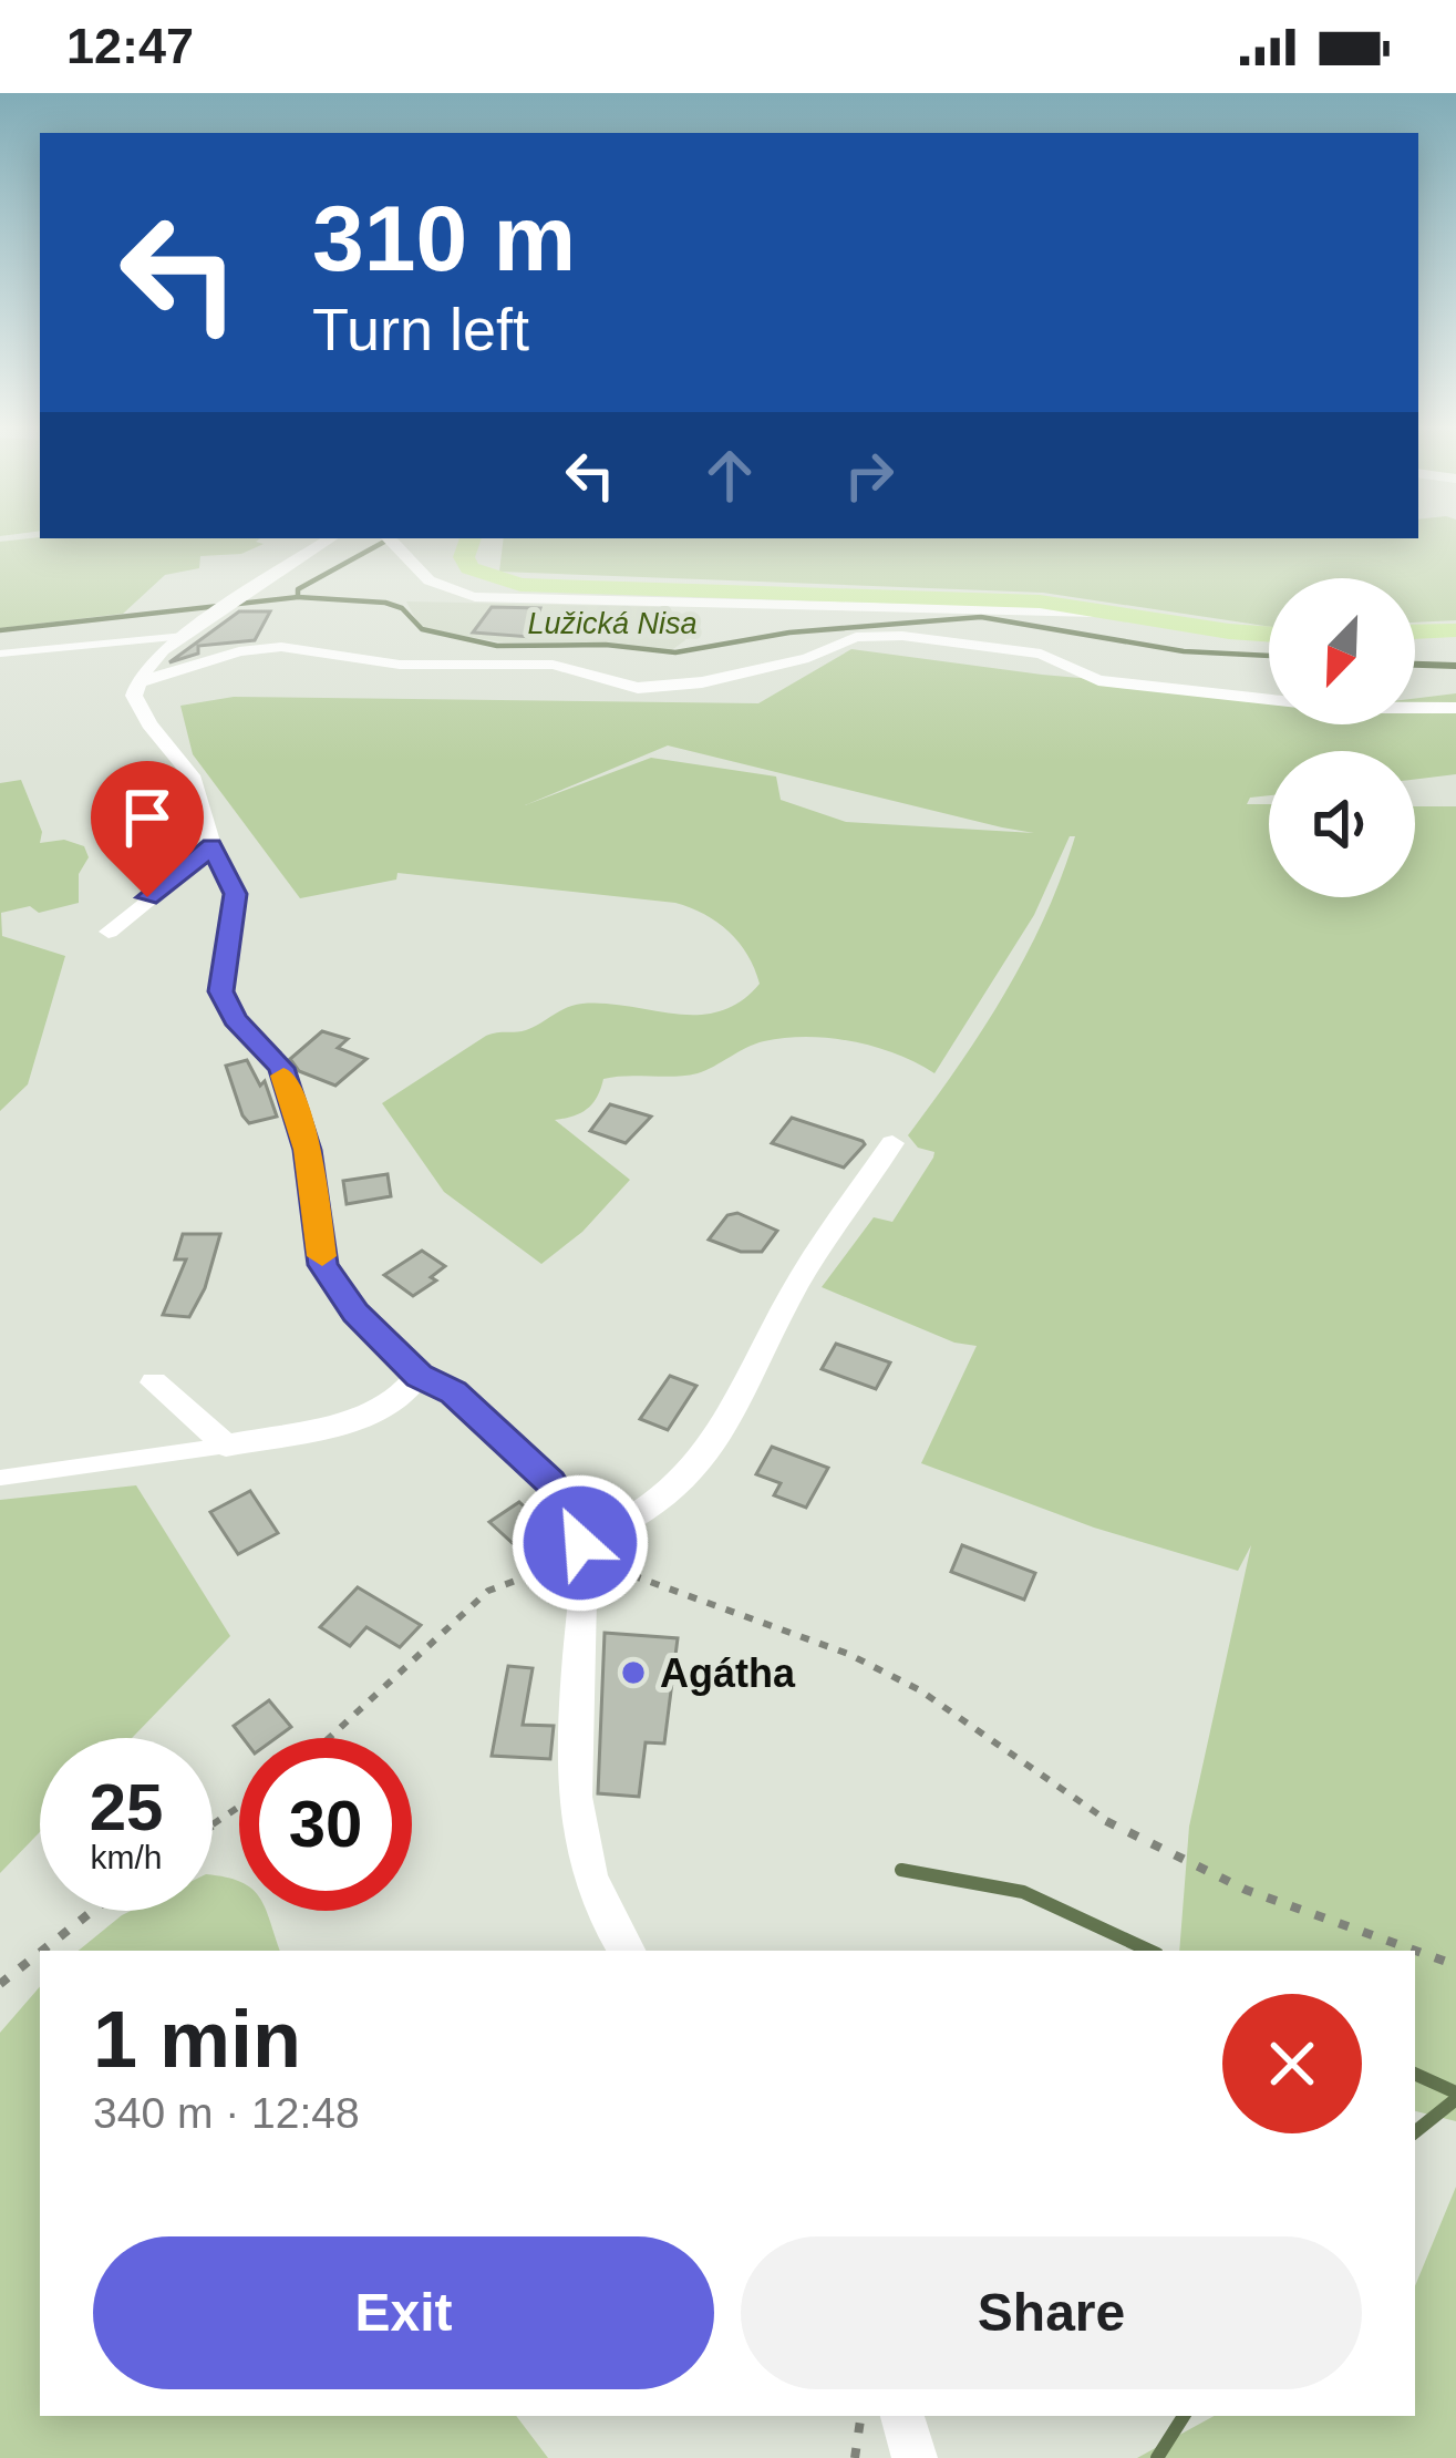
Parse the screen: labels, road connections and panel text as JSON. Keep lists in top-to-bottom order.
{
  "water": ["Lužická Nisa"],
  "places": ["Agátha"],
  "north": "bottom left",
  "page": {
    "status": "12:47",
    "turn": ["310 m", "Turn left"],
    "speed": "25 km/h",
    "limit": "30",
    "heading": ["1 min", "340 m · 12:48"],
    "buttons": ["Exit", "Share"]
  }
}
